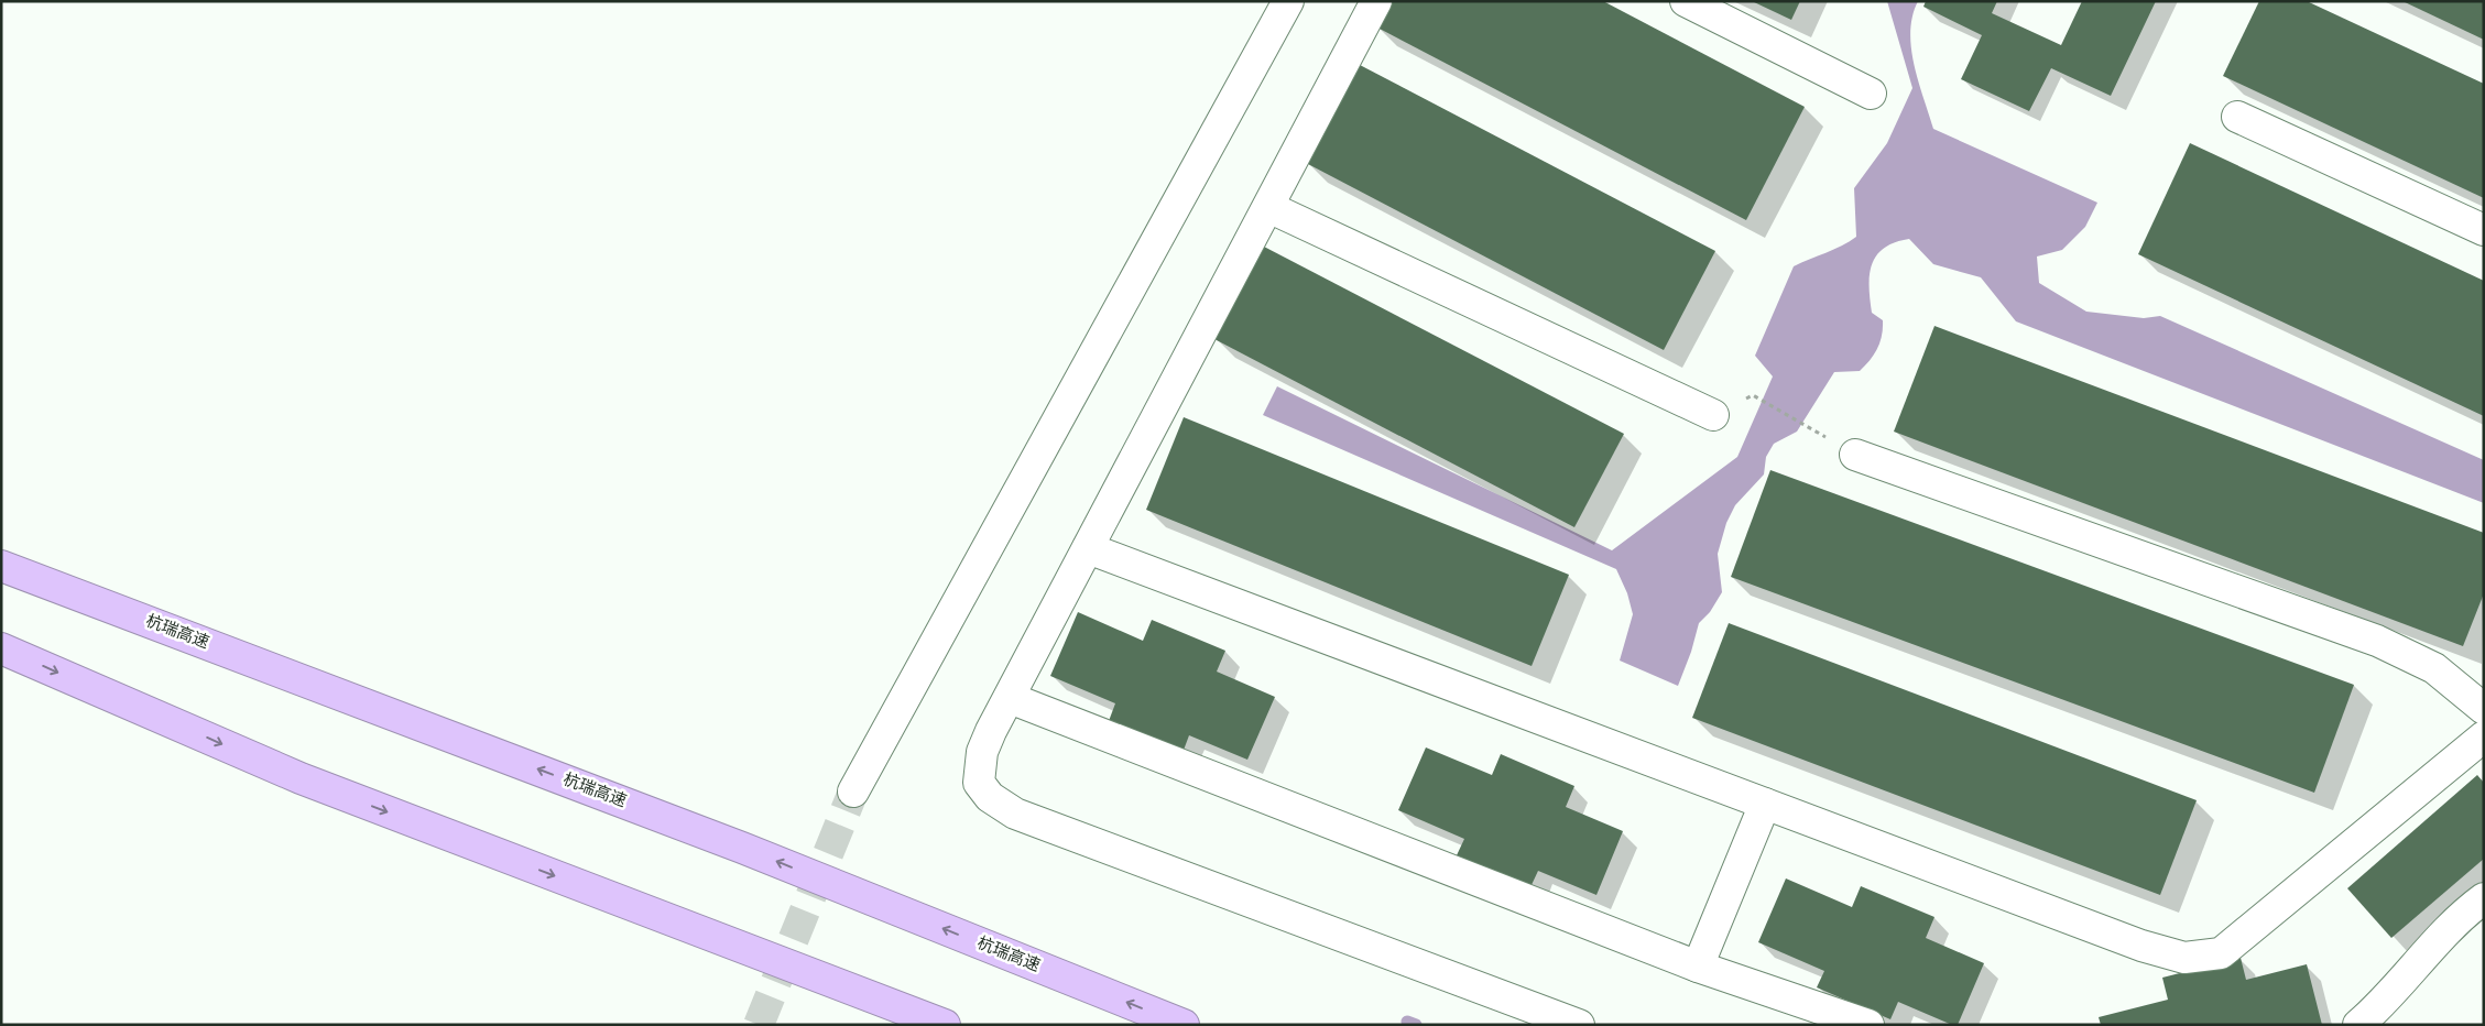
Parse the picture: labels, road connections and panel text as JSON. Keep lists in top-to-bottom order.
{
  "streets": {
    "highway": ["杭瑞高速"]
  }
}
